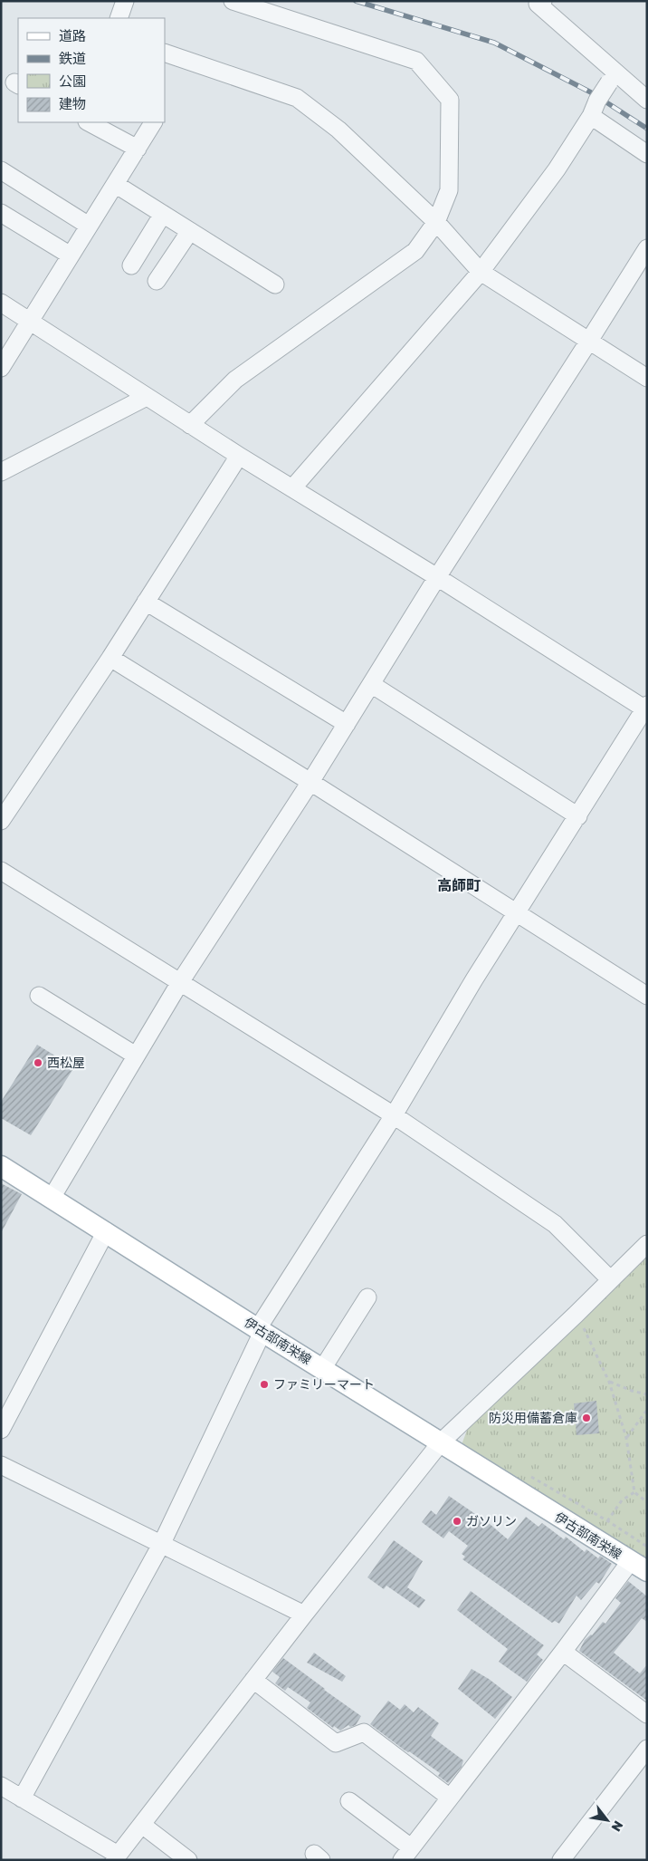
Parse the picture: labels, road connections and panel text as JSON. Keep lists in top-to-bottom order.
{
  "streets": {
    "main road": ["伊古部南栄線"]
  },
  "districts": ["高師町"],
  "places": [
    "西松屋",
    "ファミリーマート",
    "防災用備蓄倉庫",
    "ガソリン"
  ],
  "legend": [
    "道路",
    "鉄道",
    "公園",
    "建物"
  ],
  "north": "bottom right"
}
